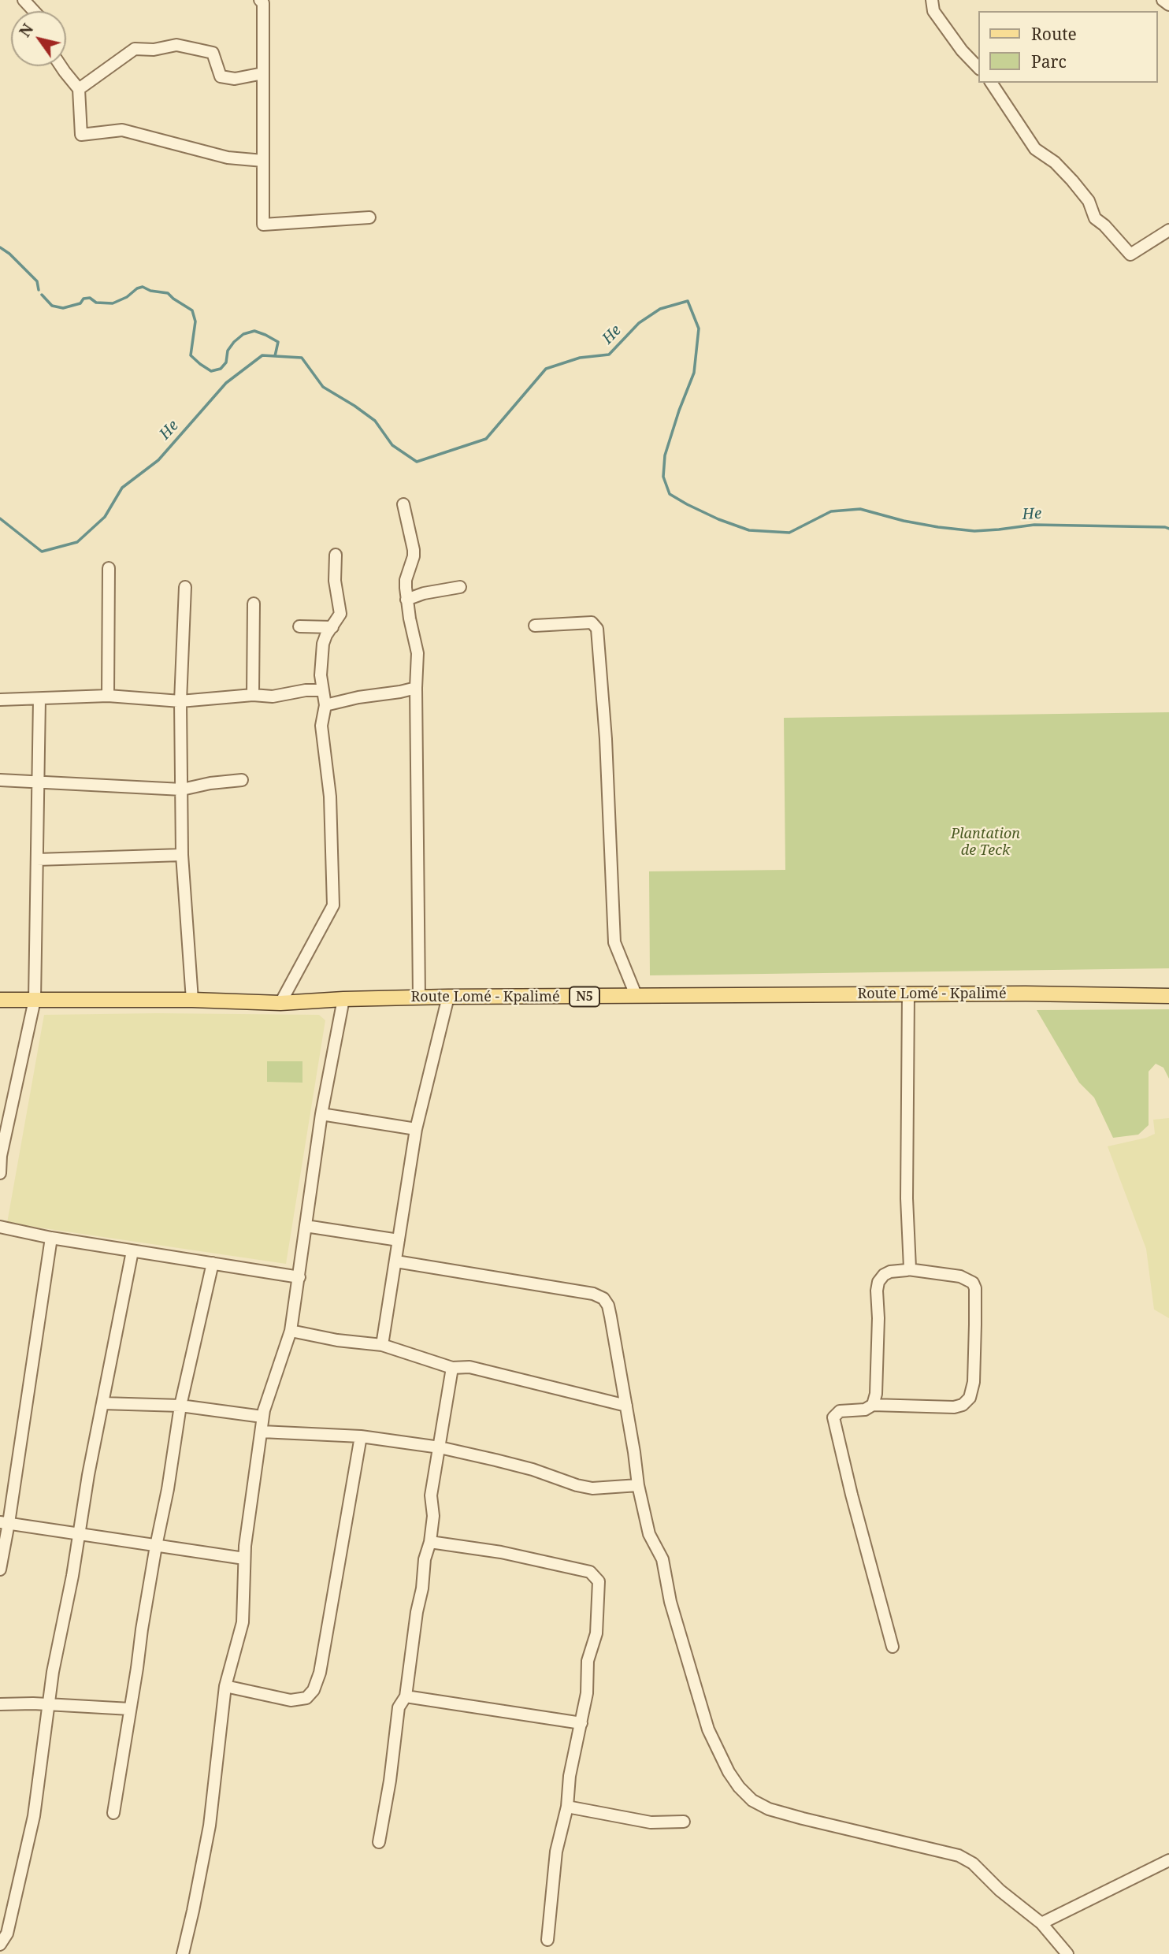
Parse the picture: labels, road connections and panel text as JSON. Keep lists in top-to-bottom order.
{
  "streets": {
    "main road": ["Route Lomé - Kpalimé", "N5"]
  },
  "water": ["He"],
  "parks": ["Plantation de Teck"],
  "legend": ["Route", "Parc"],
  "north": "top left"
}
